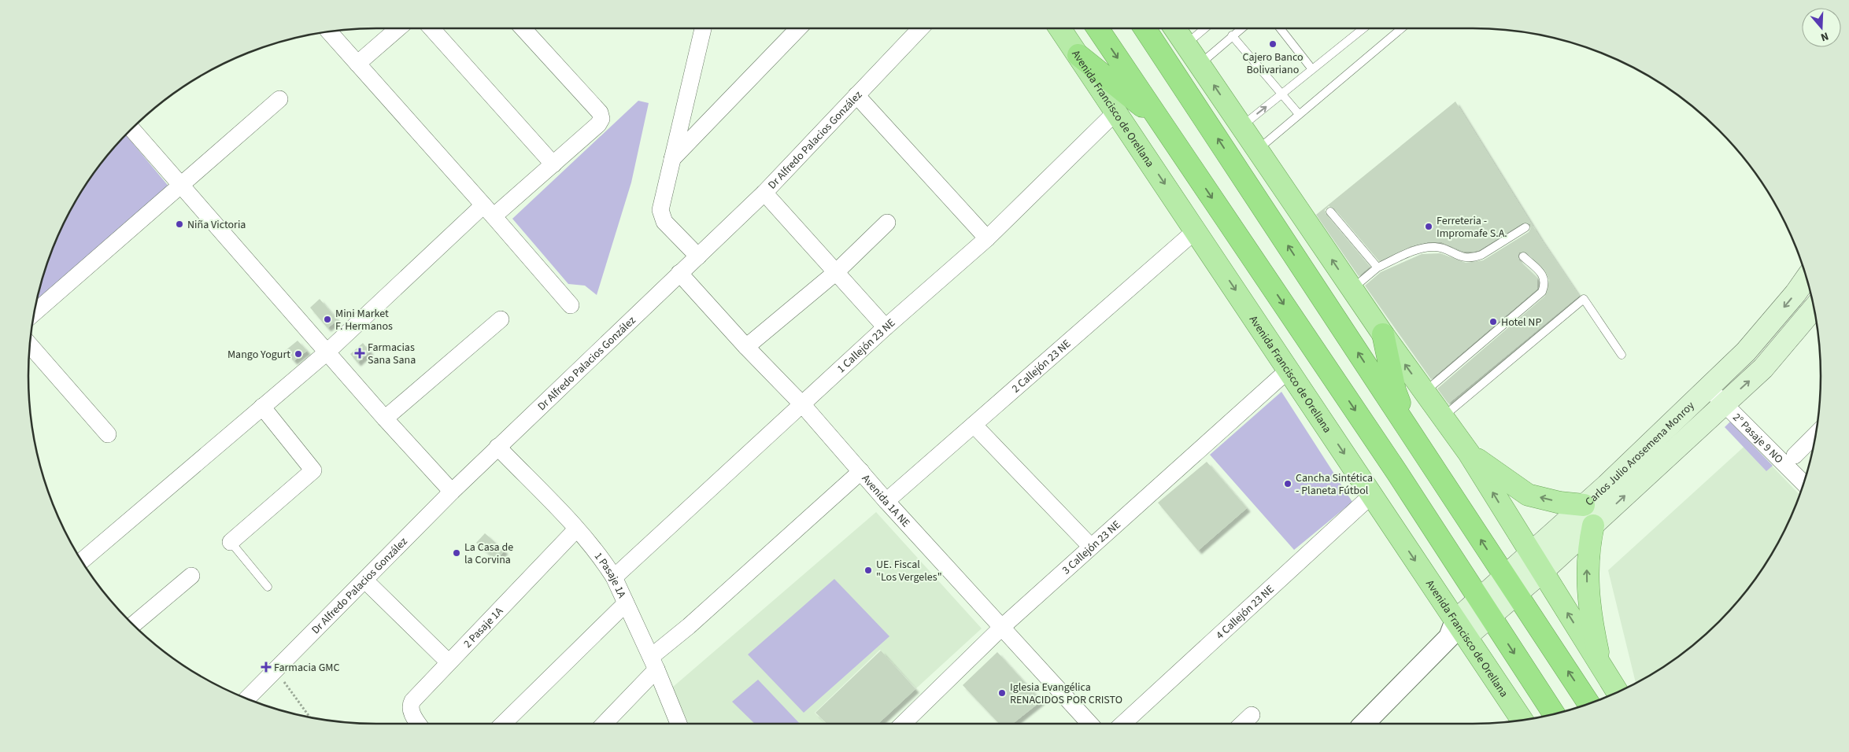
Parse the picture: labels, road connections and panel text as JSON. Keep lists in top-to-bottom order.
{
  "streets": {
    "main road": ["Avenida Francisco de Orellana", "Carlos Julio Arosemena Monroy"],
    "street": [
      "Dr Alfredo Palacios González",
      "1 Callejón 23 NE",
      "2 Callejón 23 NE",
      "2° Pasaje 9 NO",
      "Avenida 1A NE",
      "3 Callejón 23 NE",
      "1 Pasaje 1A",
      "4 Callejón 23 NE",
      "2 Pasaje 1A"
    ]
  },
  "crossings": [
    ["Avenida Francisco de Orellana", "1 Callejón 23 NE"],
    ["Avenida Francisco de Orellana", "2 Callejón 23 NE"],
    ["Avenida Francisco de Orellana", "Carlos Julio Arosemena Monroy"],
    ["Avenida Francisco de Orellana", "3 Callejón 23 NE"],
    ["Avenida Francisco de Orellana", "4 Callejón 23 NE"],
    ["Dr Alfredo Palacios González", "Avenida 1A NE"],
    ["Dr Alfredo Palacios González", "1 Pasaje 1A"],
    ["1 Callejón 23 NE", "Avenida 1A NE"],
    ["1 Callejón 23 NE", "1 Pasaje 1A"],
    ["2 Callejón 23 NE", "Avenida 1A NE"],
    ["2° Pasaje 9 NO", "Carlos Julio Arosemena Monroy"],
    ["Avenida 1A NE", "3 Callejón 23 NE"],
    ["1 Pasaje 1A", "2 Pasaje 1A"]
  ],
  "places": {
    "other": [
      "Cajero Banco Bolivariano",
      "Niña Victoria",
      "Ferreteria - Impromafe S.A.",
      "Mini Market F. Hermanos",
      "Hotel NP",
      "Mango Yogurt",
      "Cancha Sintética - Planeta Fútbol",
      "La Casa de la Corvina",
      "UE. Fiscal \"Los Vergeles\"",
      "Iglesia Evangélica RENACIDOS POR CRISTO"
    ],
    "health": ["Farmacias Sana Sana", "Farmacia GMC"]
  },
  "north": "bottom"
}
